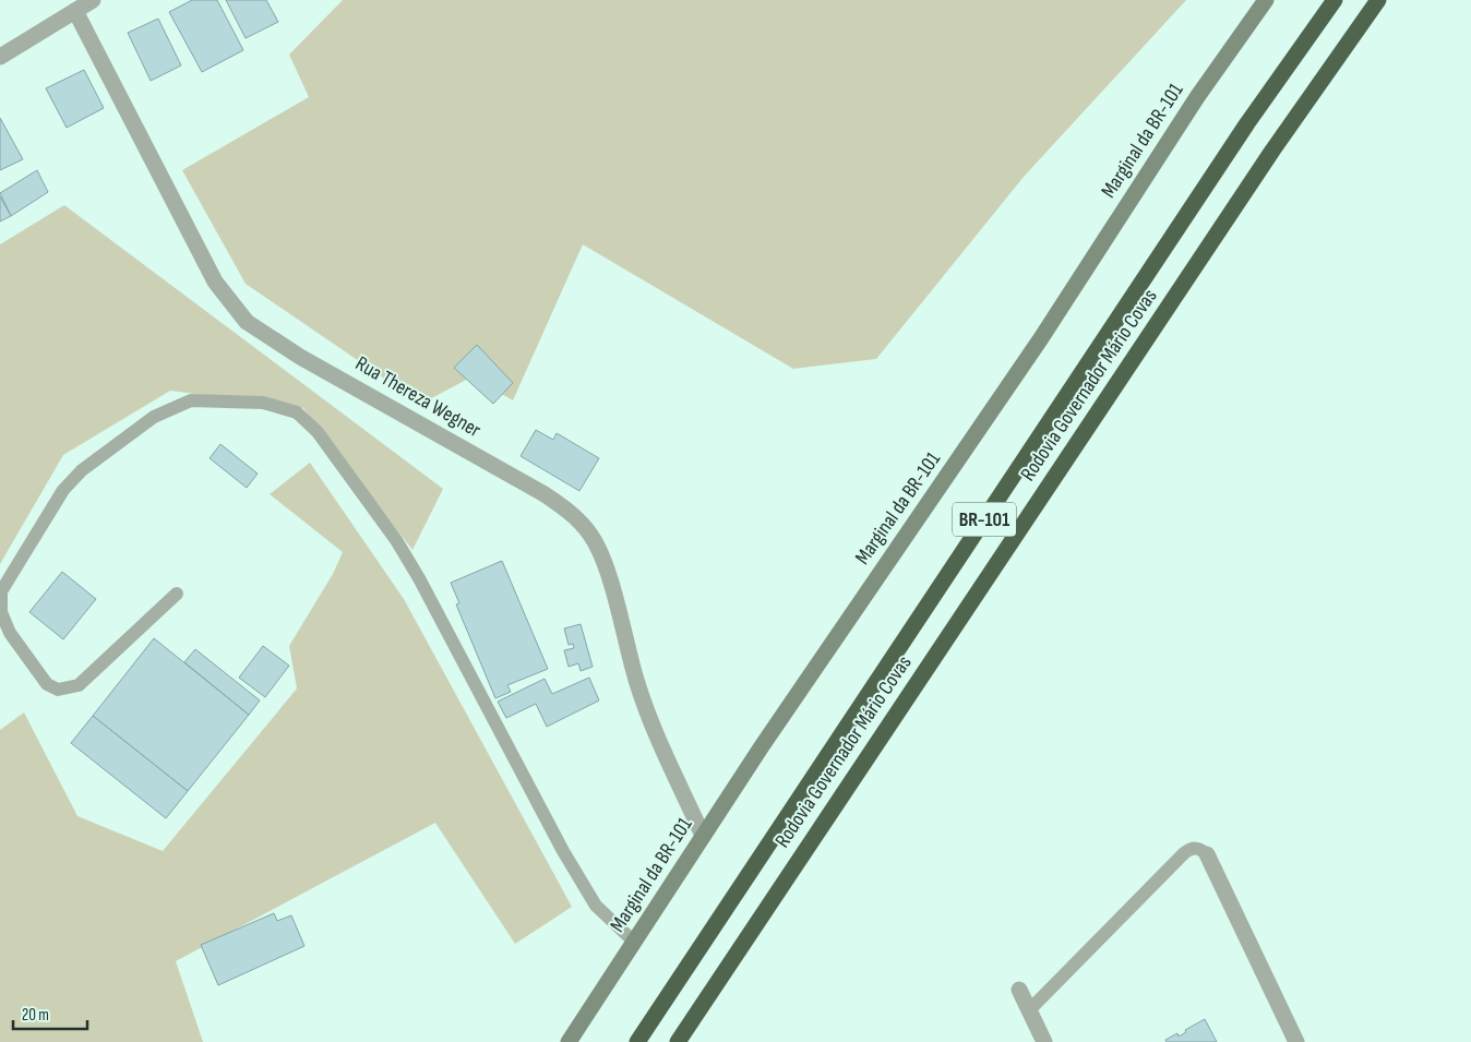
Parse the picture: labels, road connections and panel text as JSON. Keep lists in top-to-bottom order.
{
  "streets": {
    "highway": ["Rodovia Governador Mário Covas", "BR-101"],
    "main road": ["Marginal da BR-101"],
    "street": ["Rua Thereza Wegner"]
  },
  "crossings": [
    ["Marginal da BR-101", "Rua Thereza Wegner"]
  ],
  "scale_bar": "20 m"
}
